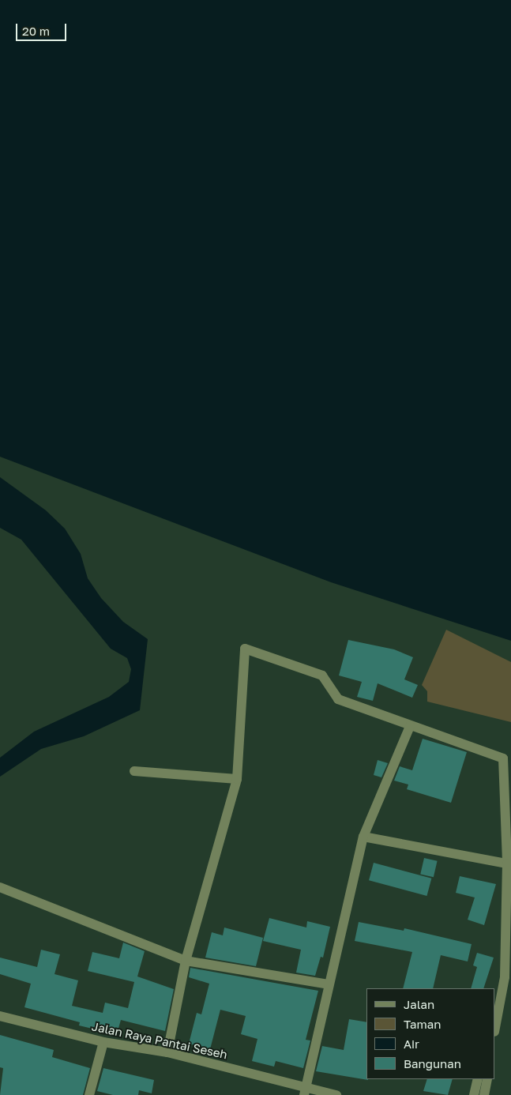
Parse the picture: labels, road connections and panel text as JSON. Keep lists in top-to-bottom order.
{
  "streets": {
    "street": ["Jalan Raya Pantai Seseh"]
  },
  "legend": [
    "Jalan",
    "Taman",
    "Air",
    "Bangunan"
  ],
  "scale_bar": "20 m"
}
